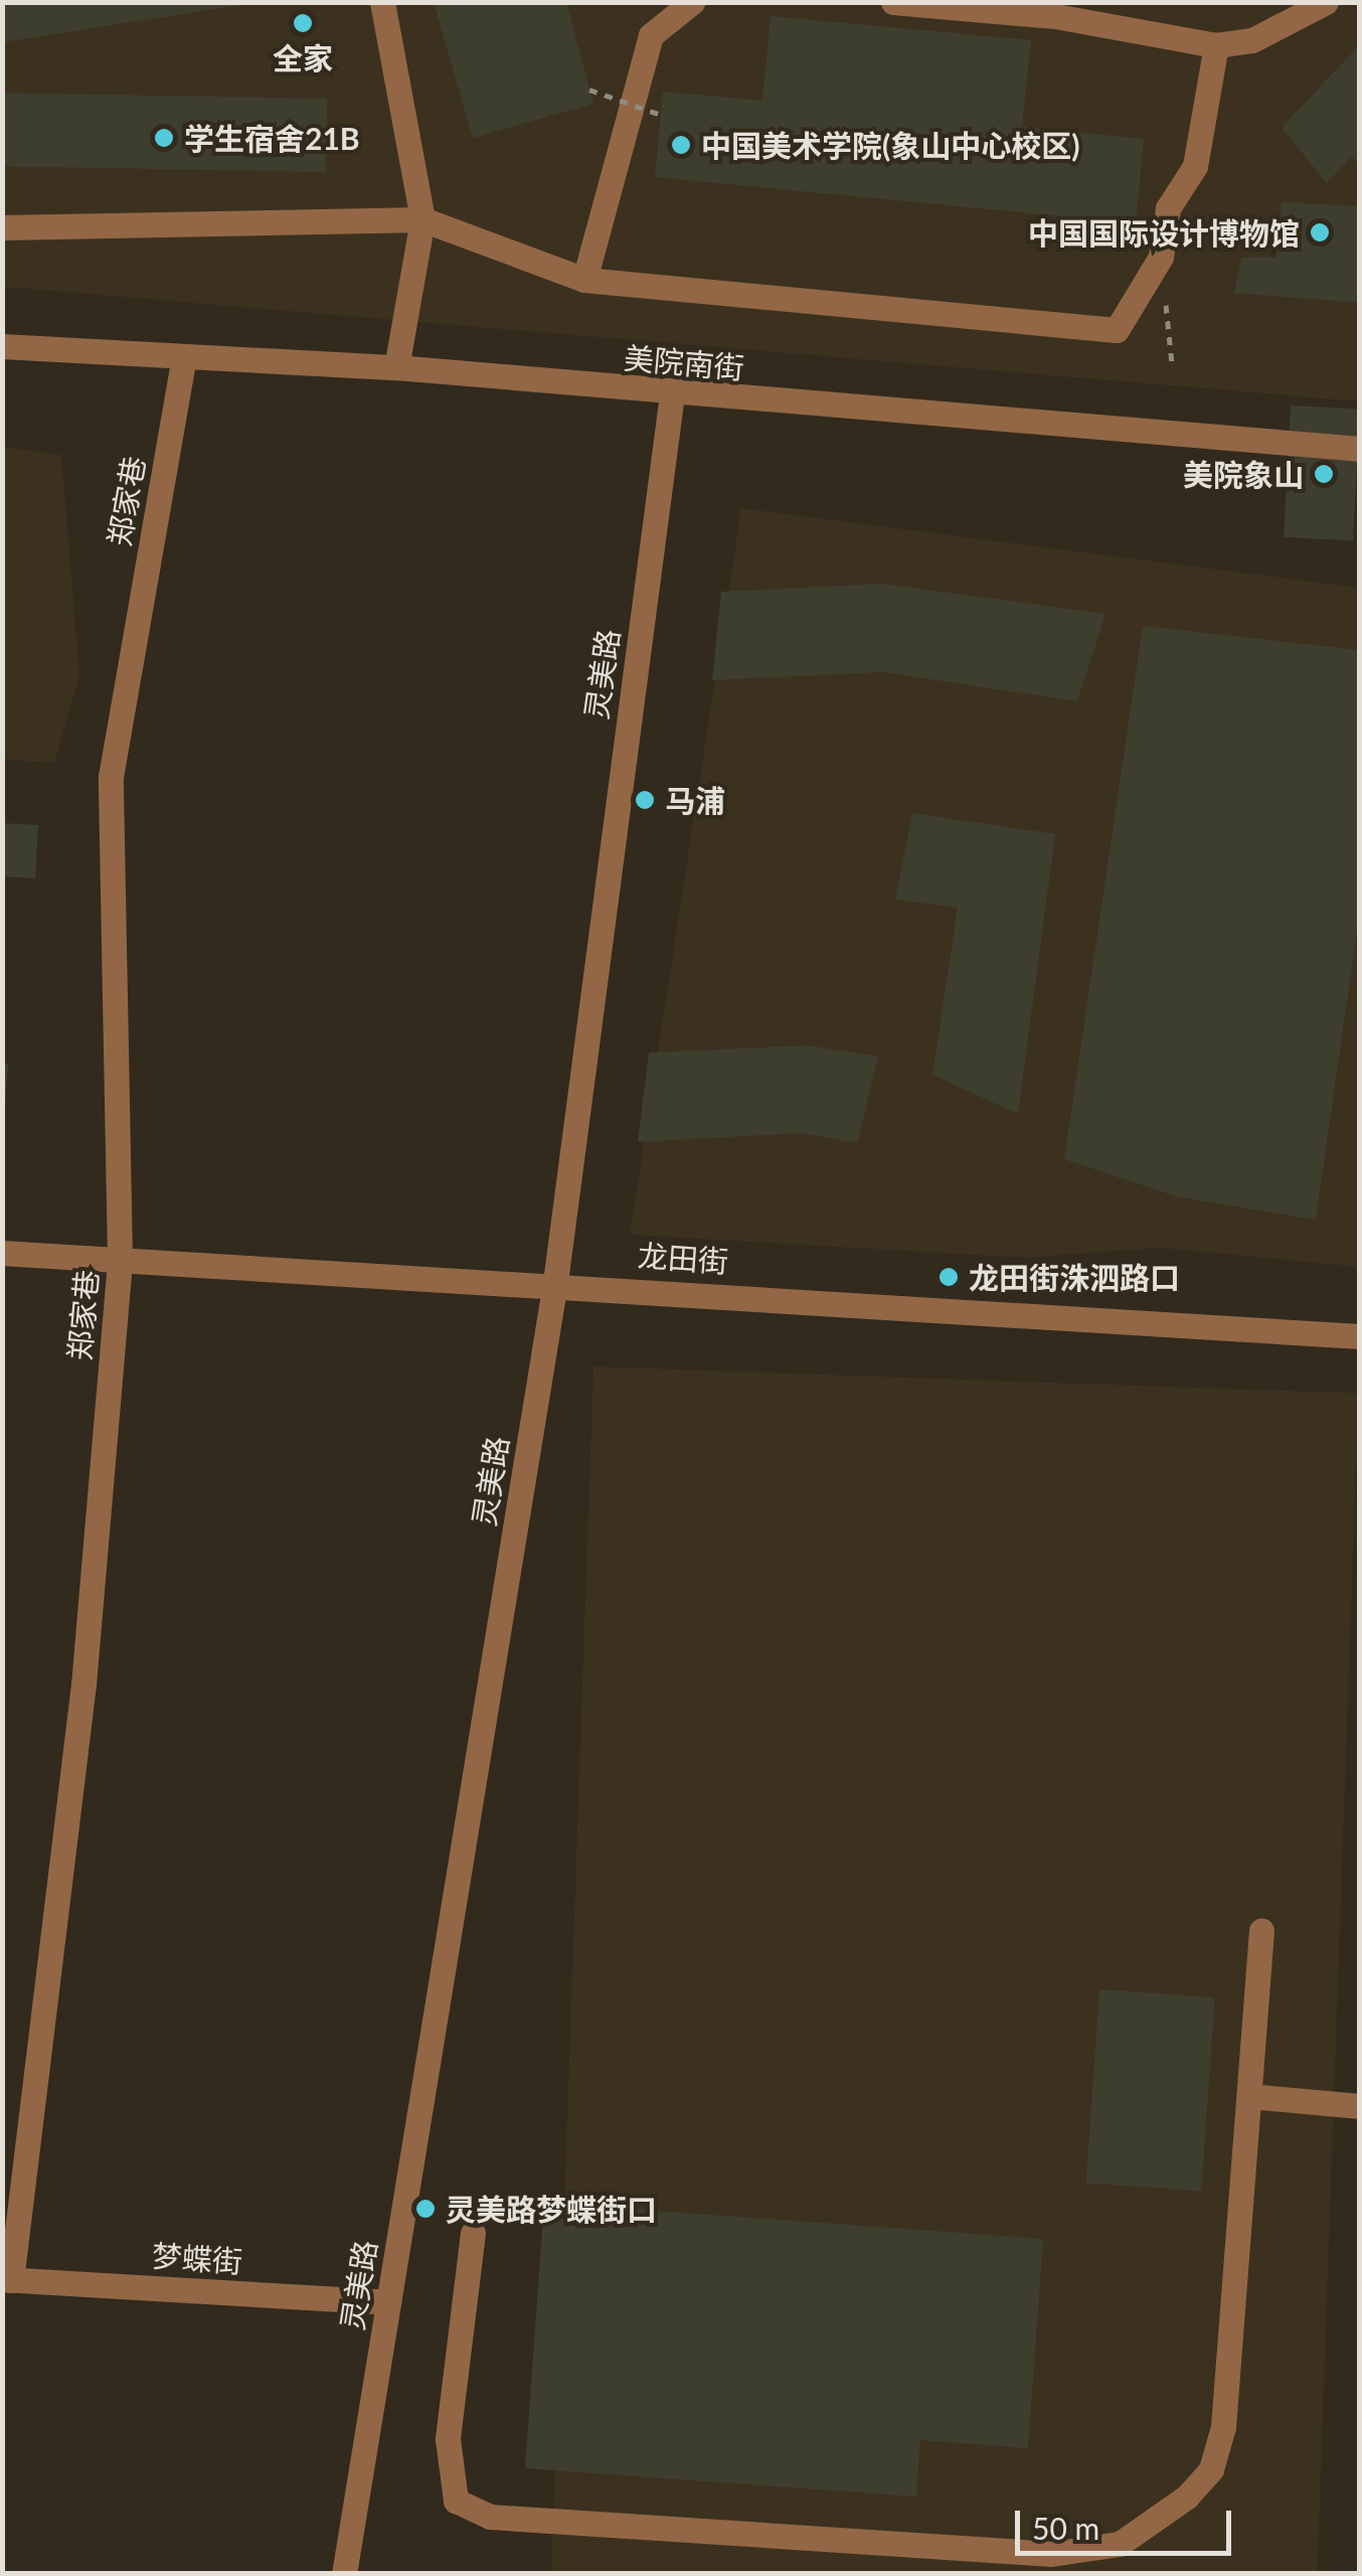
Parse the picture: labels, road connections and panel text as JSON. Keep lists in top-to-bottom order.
{
  "streets": {
    "street": [
      "美院南街",
      "郑家巷",
      "灵美路",
      "龙田街",
      "梦蝶街"
    ]
  },
  "crossings": [
    ["美院南街", "郑家巷"],
    ["美院南街", "灵美路"],
    ["郑家巷", "龙田街"],
    ["郑家巷", "梦蝶街"],
    ["灵美路", "龙田街"],
    ["灵美路", "梦蝶街"]
  ],
  "places": [
    "全家",
    "学生宿舍21B",
    "中国美术学院(象山中心校区)",
    "中国国际设计博物馆",
    "美院象山",
    "马浦",
    "龙田街洙泗路口",
    "灵美路梦蝶街口"
  ],
  "scale_bar": "50 m"
}
